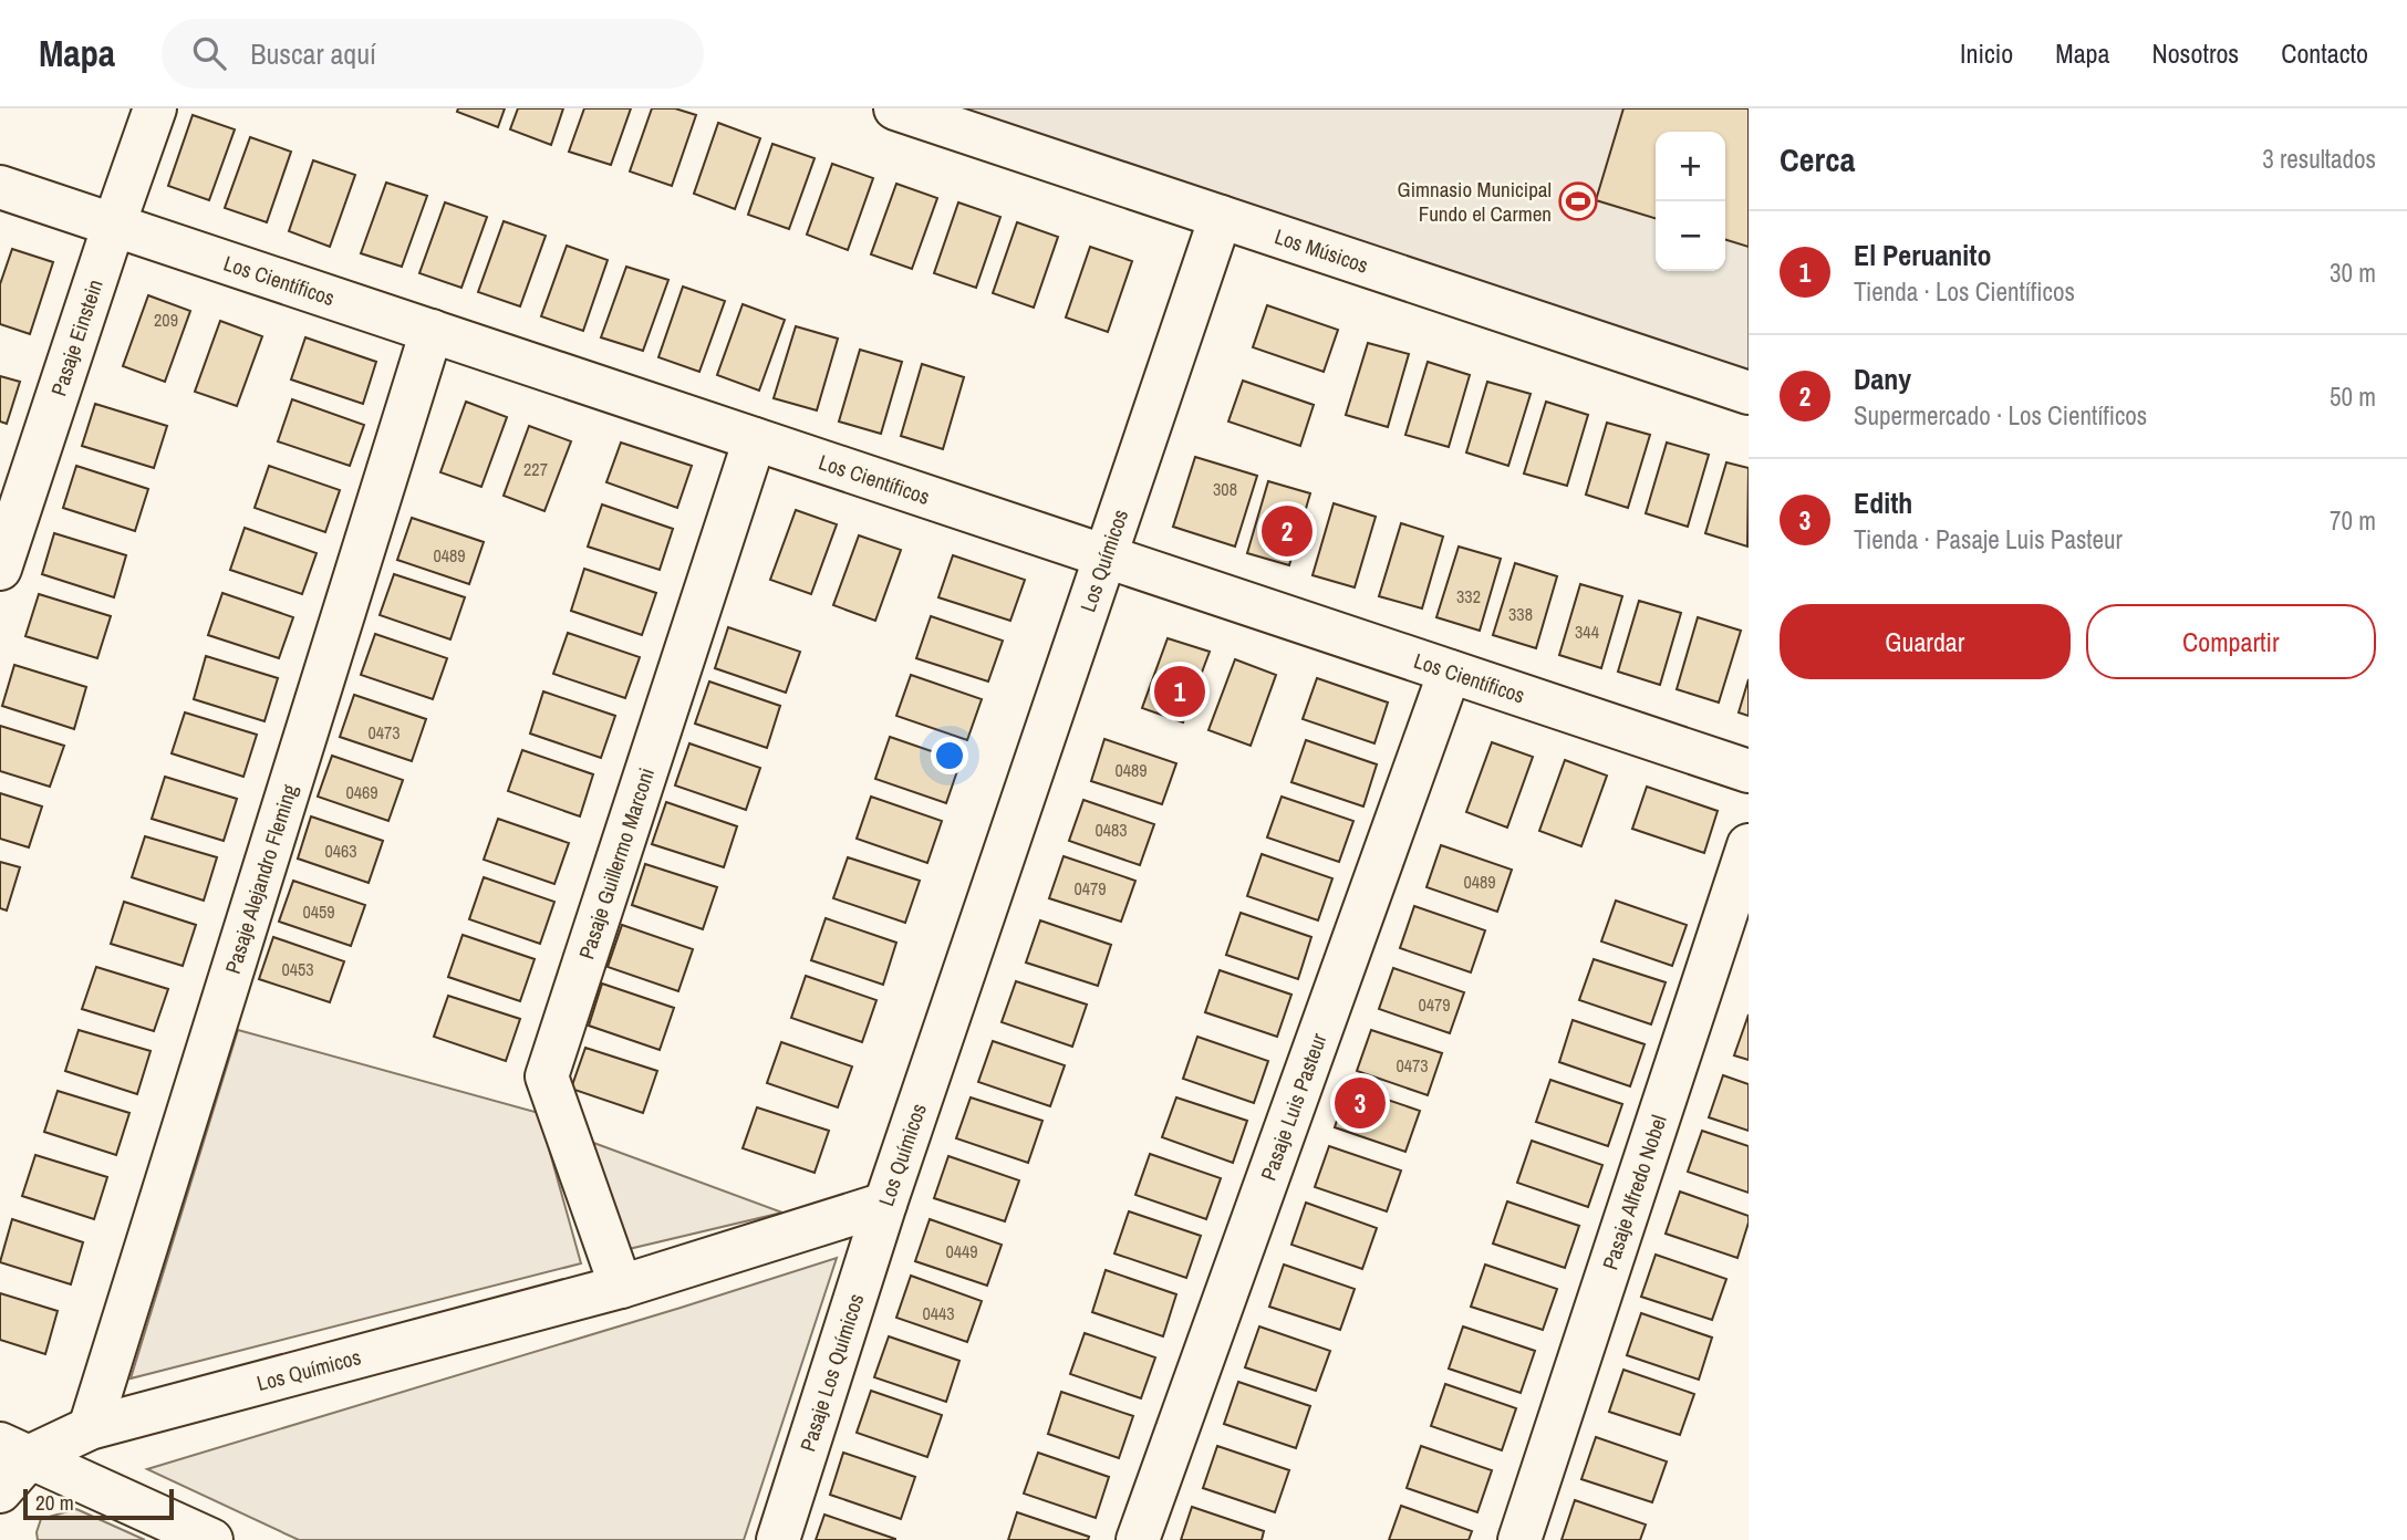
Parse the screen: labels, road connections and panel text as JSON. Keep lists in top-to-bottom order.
{
  "streets": {
    "street": [
      "Los Músicos",
      "Los Científicos",
      "Pasaje Einstein",
      "Los Químicos",
      "Pasaje Guillermo Marconi",
      "Pasaje Alejandro Fleming",
      "Pasaje Luis Pasteur",
      "Pasaje Alfredo Nobel",
      "Pasaje Los Químicos"
    ]
  },
  "crossings": [
    ["Los Músicos", "Los Químicos"],
    ["Los Científicos", "Pasaje Einstein"],
    ["Los Científicos", "Los Químicos"],
    ["Los Científicos", "Pasaje Guillermo Marconi"],
    ["Los Científicos", "Pasaje Alejandro Fleming"],
    ["Los Científicos", "Pasaje Luis Pasteur"],
    ["Los Químicos", "Pasaje Guillermo Marconi"],
    ["Los Químicos", "Pasaje Alejandro Fleming"],
    ["Los Químicos", "Pasaje Los Químicos"]
  ],
  "places": {
    "sports": ["Gimnasio Municipal Fundo el Carmen"]
  },
  "house_numbers": [
    "209",
    "227",
    "308",
    "0489",
    "332",
    "338",
    "344",
    "0473",
    "0489",
    "0469",
    "0483",
    "0463",
    "0489",
    "0479",
    "0459",
    "0453",
    "0479",
    "0473",
    "0449",
    "0443"
  ],
  "scale_bar": "20 m",
  "page": {
    "header": "Mapa",
    "search": "Buscar aquí",
    "nav": [
      "Inicio",
      "Mapa",
      "Nosotros",
      "Contacto"
    ],
    "heading": ["Cerca", "3 resultados"],
    "map_buttons": ["+", "−"],
    "list": [
      {
        "mark": "1",
        "name": "El Peruanito",
        "note": "Tienda · Los Científicos",
        "value": "30 m"
      },
      {
        "mark": "2",
        "name": "Dany",
        "note": "Supermercado · Los Científicos",
        "value": "50 m"
      },
      {
        "mark": "3",
        "name": "Edith",
        "note": "Tienda · Pasaje Luis Pasteur",
        "value": "70 m"
      }
    ],
    "pins": ["2", "1", "3"],
    "buttons": ["Guardar", "Compartir"],
    "scale": "20 m"
  }
}
